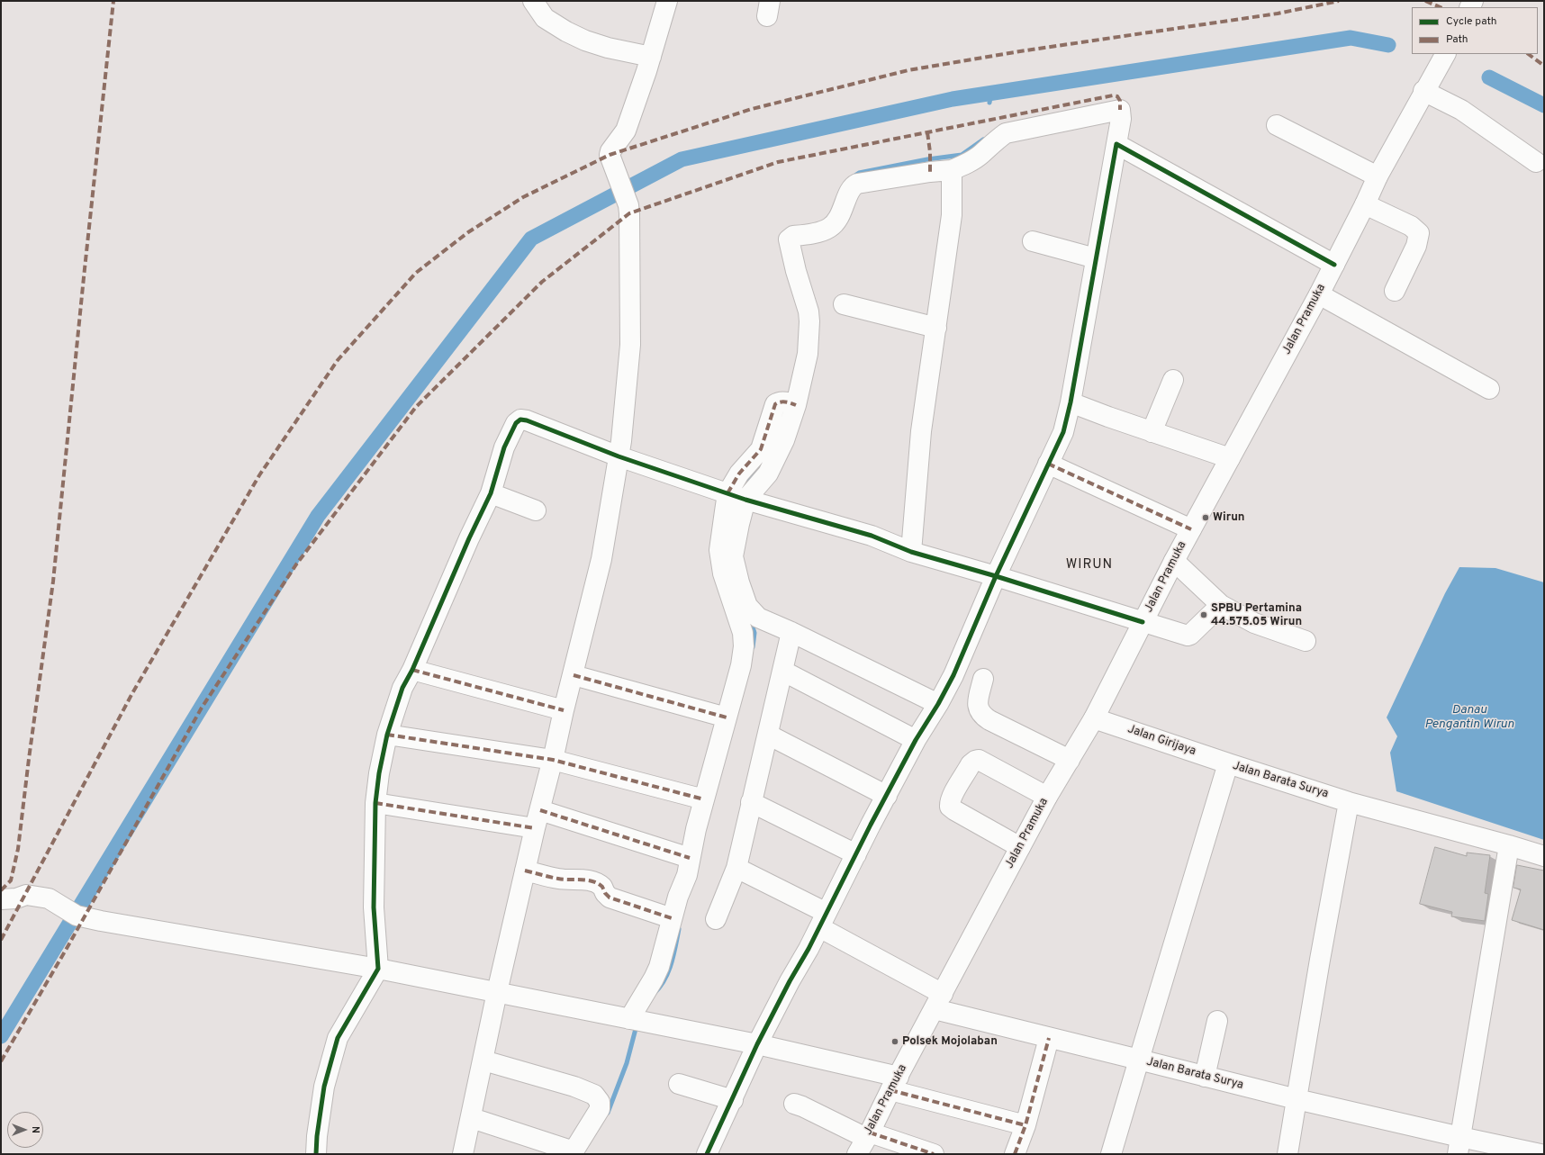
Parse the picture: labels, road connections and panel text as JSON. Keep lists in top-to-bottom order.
{
  "streets": {
    "street": ["Jalan Pramuka", "Jalan Girijaya", "Jalan Barata Surya"]
  },
  "crossings": [
    ["Jalan Pramuka", "Jalan Girijaya"],
    ["Jalan Girijaya", "Jalan Barata Surya"]
  ],
  "districts": ["WIRUN"],
  "water": ["Danau Pengantin Wirun"],
  "places": ["Wirun", "SPBU Pertamina 44.575.05 Wirun", "Polsek Mojolaban"],
  "legend": ["Cycle path", "Path"],
  "north": "right"
}
